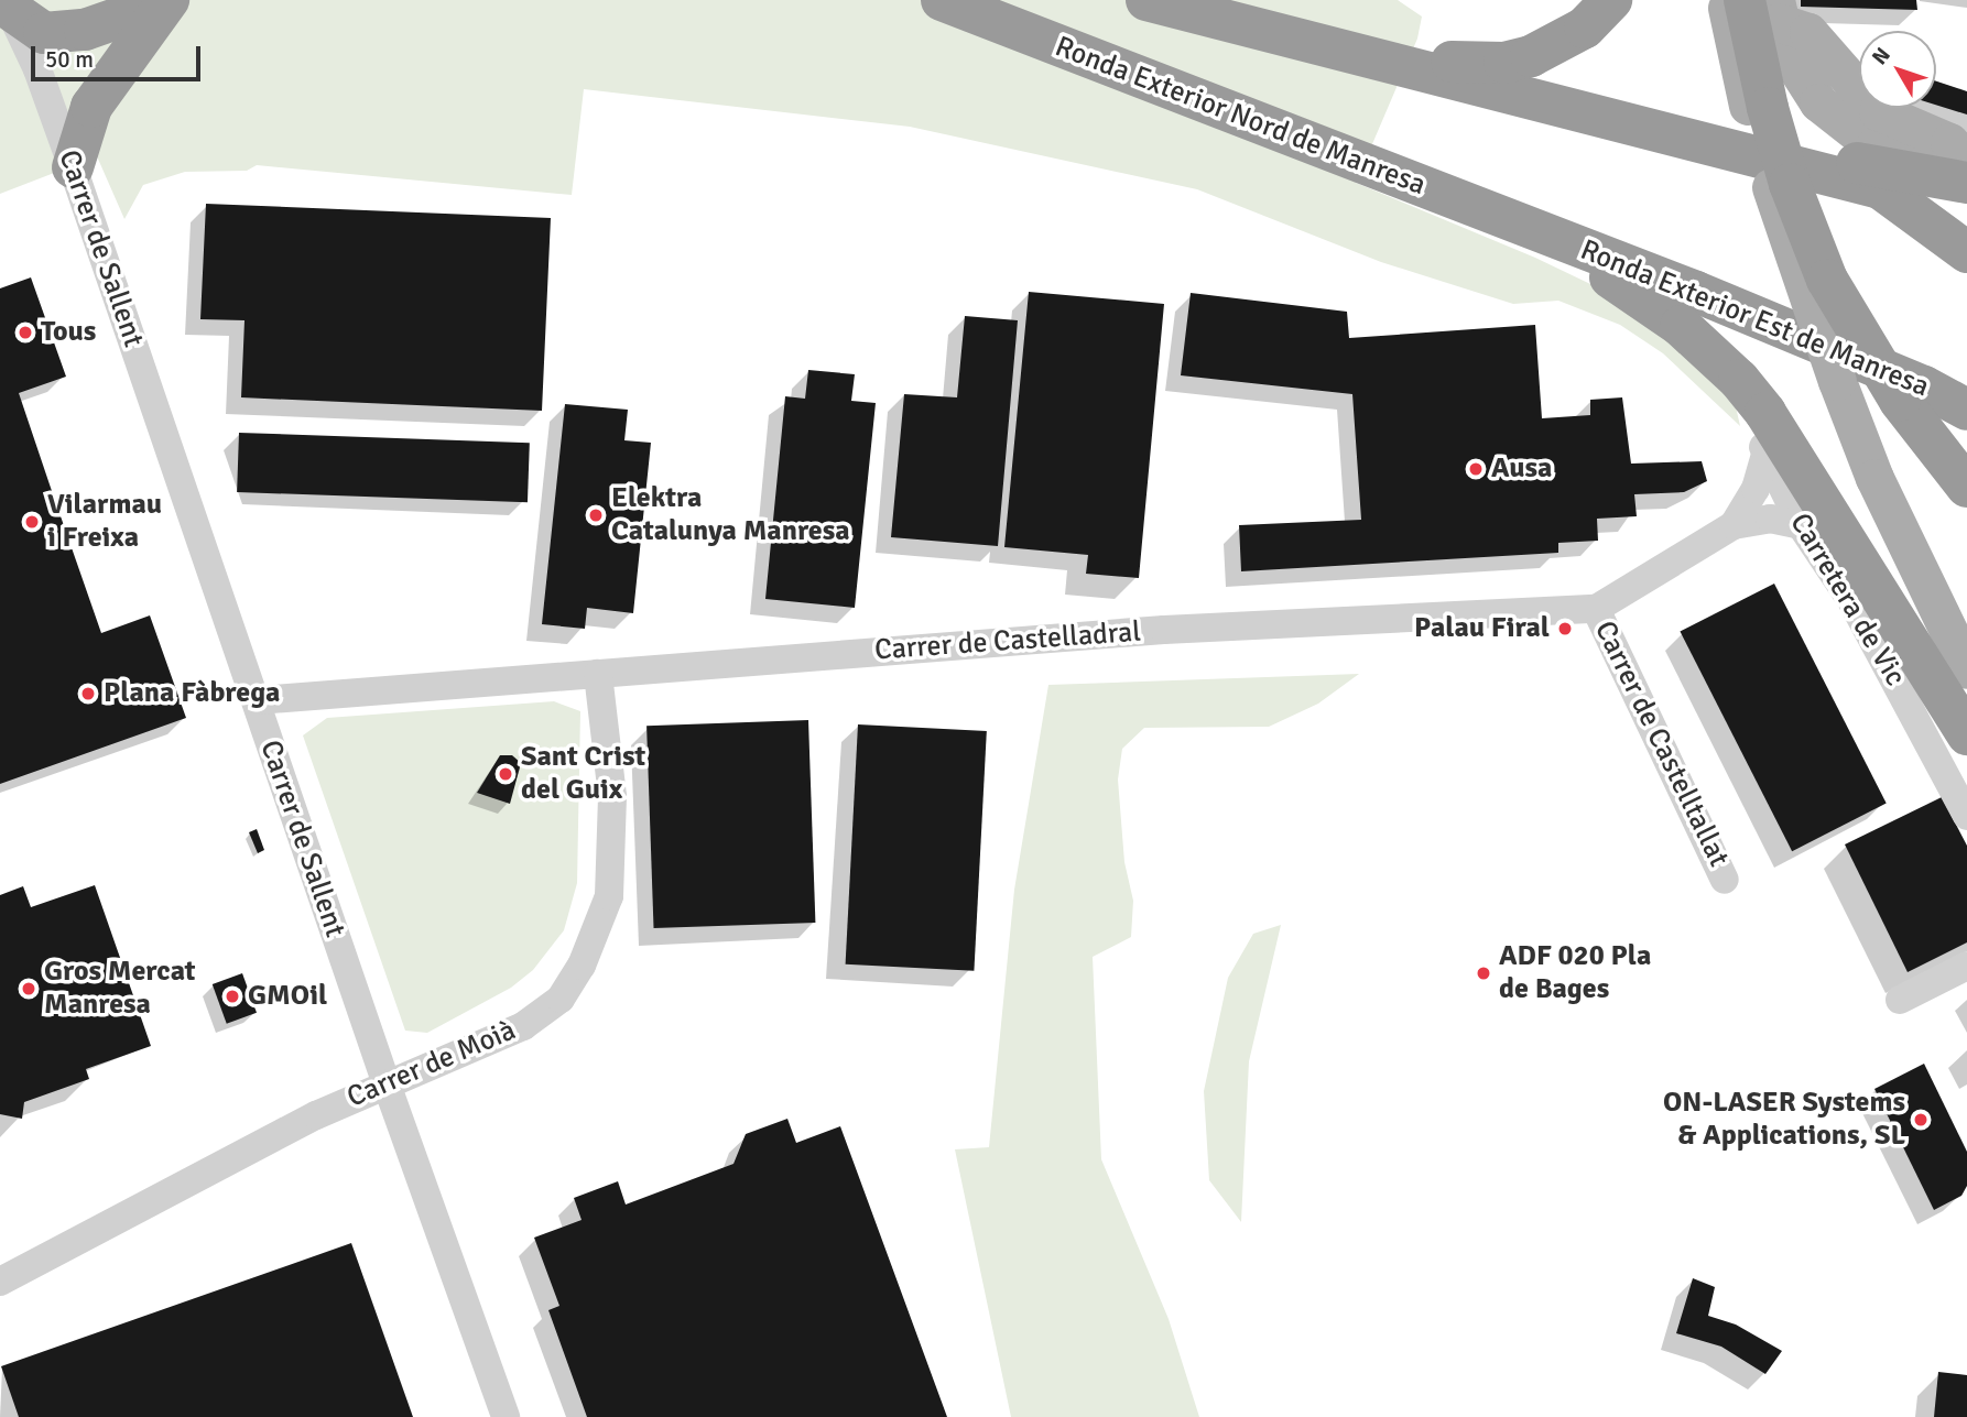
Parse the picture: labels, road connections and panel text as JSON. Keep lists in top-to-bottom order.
{
  "streets": {
    "highway": ["Ronda Exterior Nord de Manresa", "Ronda Exterior Est de Manresa"],
    "street": [
      "Carrer de Sallent",
      "Carretera de Vic",
      "Carrer de Castelladral",
      "Carrer de Castelltallat",
      "Carrer de Moià"
    ]
  },
  "crossings": [
    ["Ronda Exterior Nord de Manresa", "Ronda Exterior Est de Manresa"],
    ["Carrer de Sallent", "Carrer de Castelladral"],
    ["Carrer de Sallent", "Carrer de Moià"],
    ["Carretera de Vic", "Carrer de Castelladral"],
    ["Carrer de Castelladral", "Carrer de Castelltallat"],
    ["Carrer de Castelladral", "Carrer de Moià"]
  ],
  "places": [
    "Tous",
    "Ausa",
    "Elektra Catalunya Manresa",
    "Vilarmau i Freixa",
    "Palau Firal",
    "Plana Fàbrega",
    "Sant Crist del Guix",
    "ADF 020 Pla de Bages",
    "Gros Mercat Manresa",
    "GMOil",
    "ON-LASER Systems & Applications, SL"
  ],
  "scale_bar": "50 m",
  "north": "top left"
}
